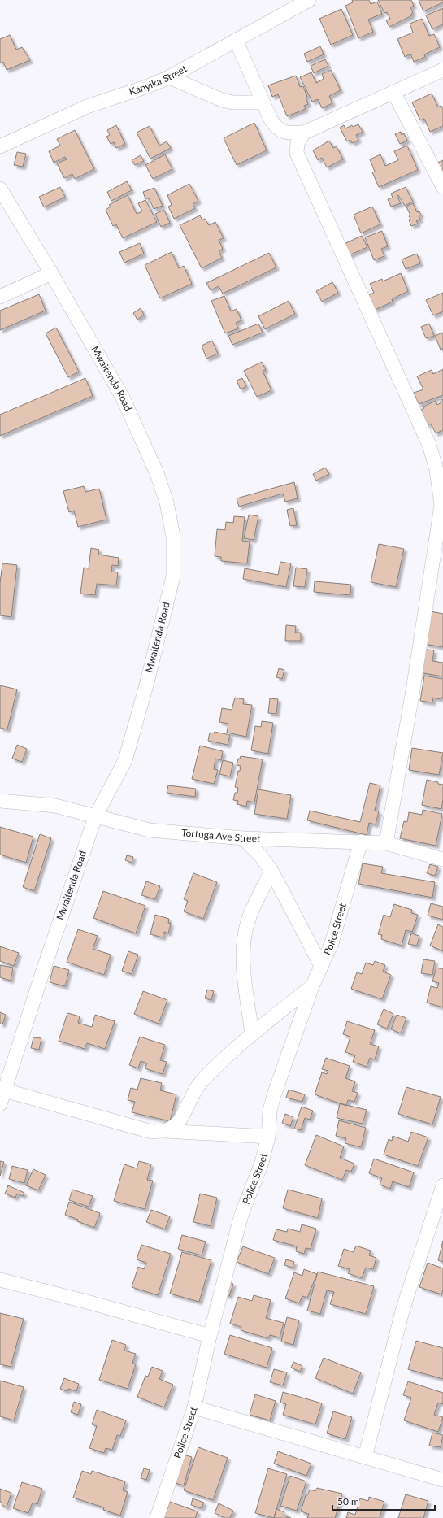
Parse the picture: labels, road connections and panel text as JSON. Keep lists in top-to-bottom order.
{
  "streets": {
    "street": [
      "Kanyika Street",
      "Mwaitenda Road",
      "Tortuga Ave Street",
      "Police Street"
    ]
  },
  "crossings": [
    ["Mwaitenda Road", "Tortuga Ave Street"],
    ["Tortuga Ave Street", "Police Street"]
  ],
  "scale_bar": "50 m"
}
